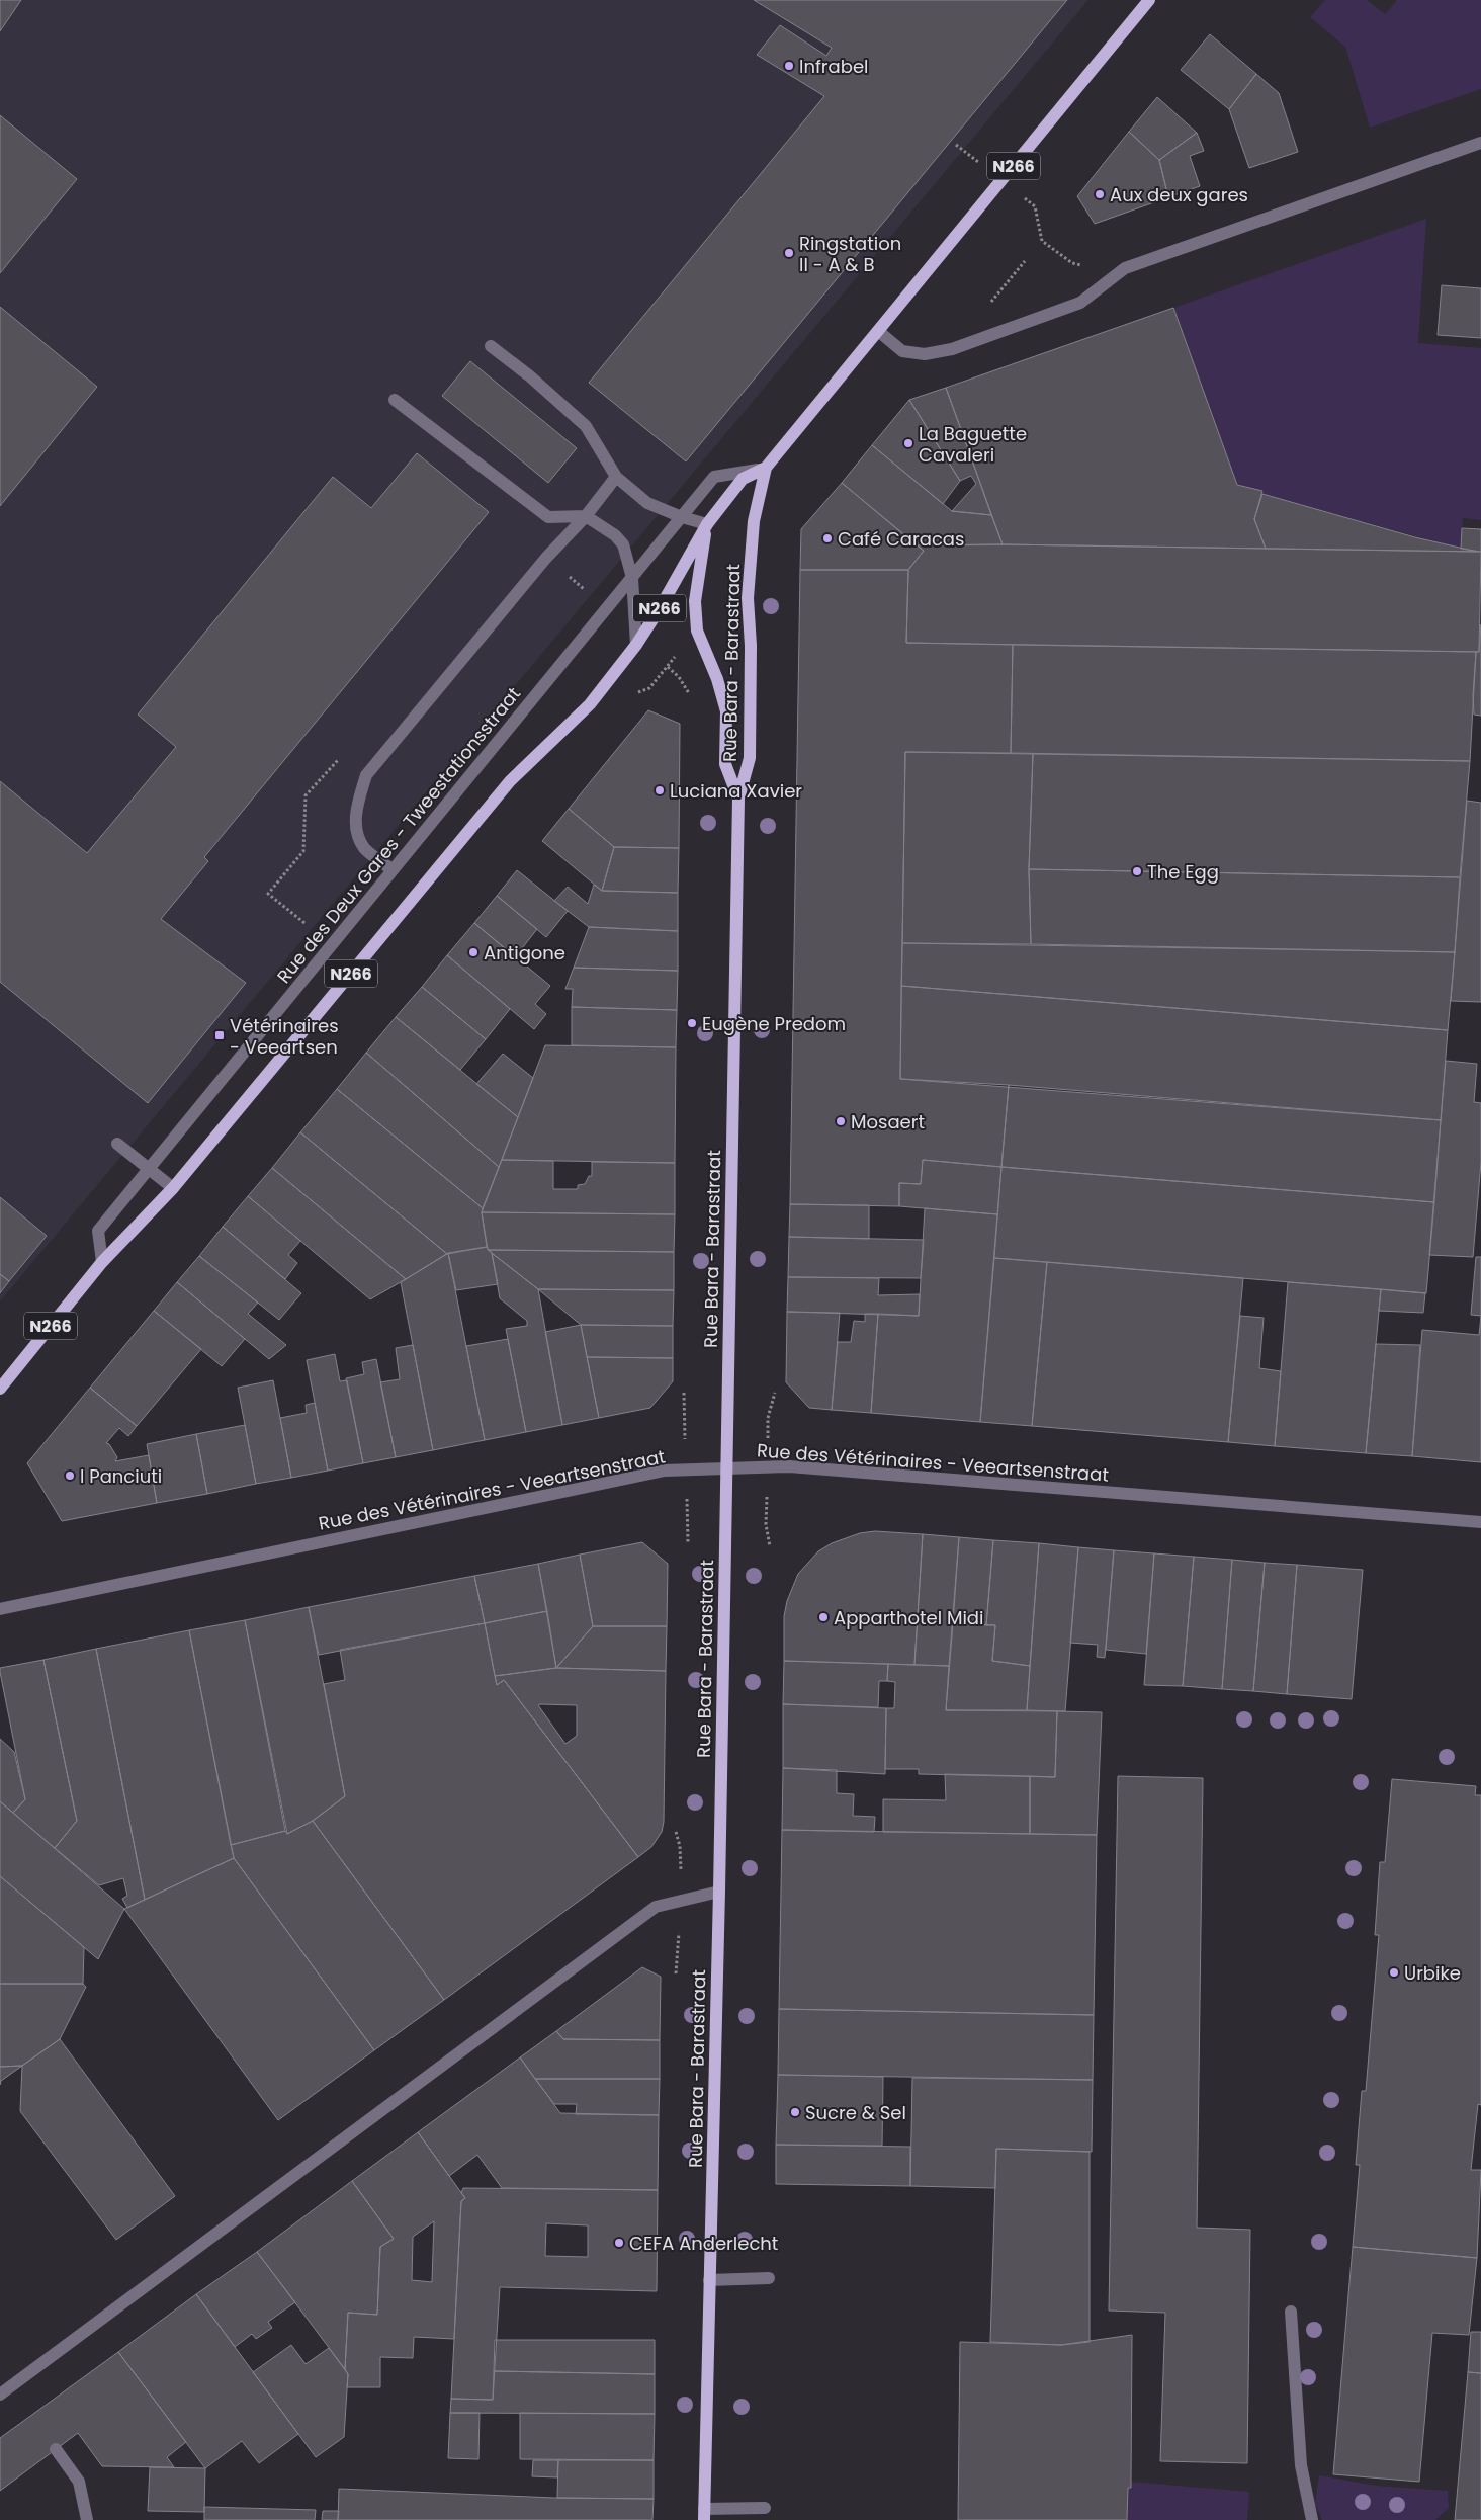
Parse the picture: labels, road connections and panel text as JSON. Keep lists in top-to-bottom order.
{
  "streets": {
    "main road": ["N266", "Rue Bara - Barastraat"],
    "street": ["Rue des Deux Gares - Tweestationsstraat", "Rue des Vétérinaires - Veeartsenstraat"]
  },
  "crossings": [
    ["N266", "Rue Bara - Barastraat"],
    ["N266", "Rue des Deux Gares - Tweestationsstraat"],
    ["Rue Bara - Barastraat", "Rue des Deux Gares - Tweestationsstraat"],
    ["Rue Bara - Barastraat", "Rue des Vétérinaires - Veeartsenstraat"]
  ],
  "places": {
    "other": [
      "Infrabel",
      "Aux deux gares",
      "Ringstation II - A & B",
      "La Baguette Cavaleri",
      "Café Caracas",
      "Luciana Xavier",
      "The Egg",
      "Antigone",
      "Eugène Predom",
      "Mosaert",
      "I Panciuti",
      "Apparthotel Midi",
      "Urbike",
      "Sucre & Sel",
      "CEFA Anderlecht"
    ],
    "transit": ["Vétérinaires - Veeartsen"]
  }
}
